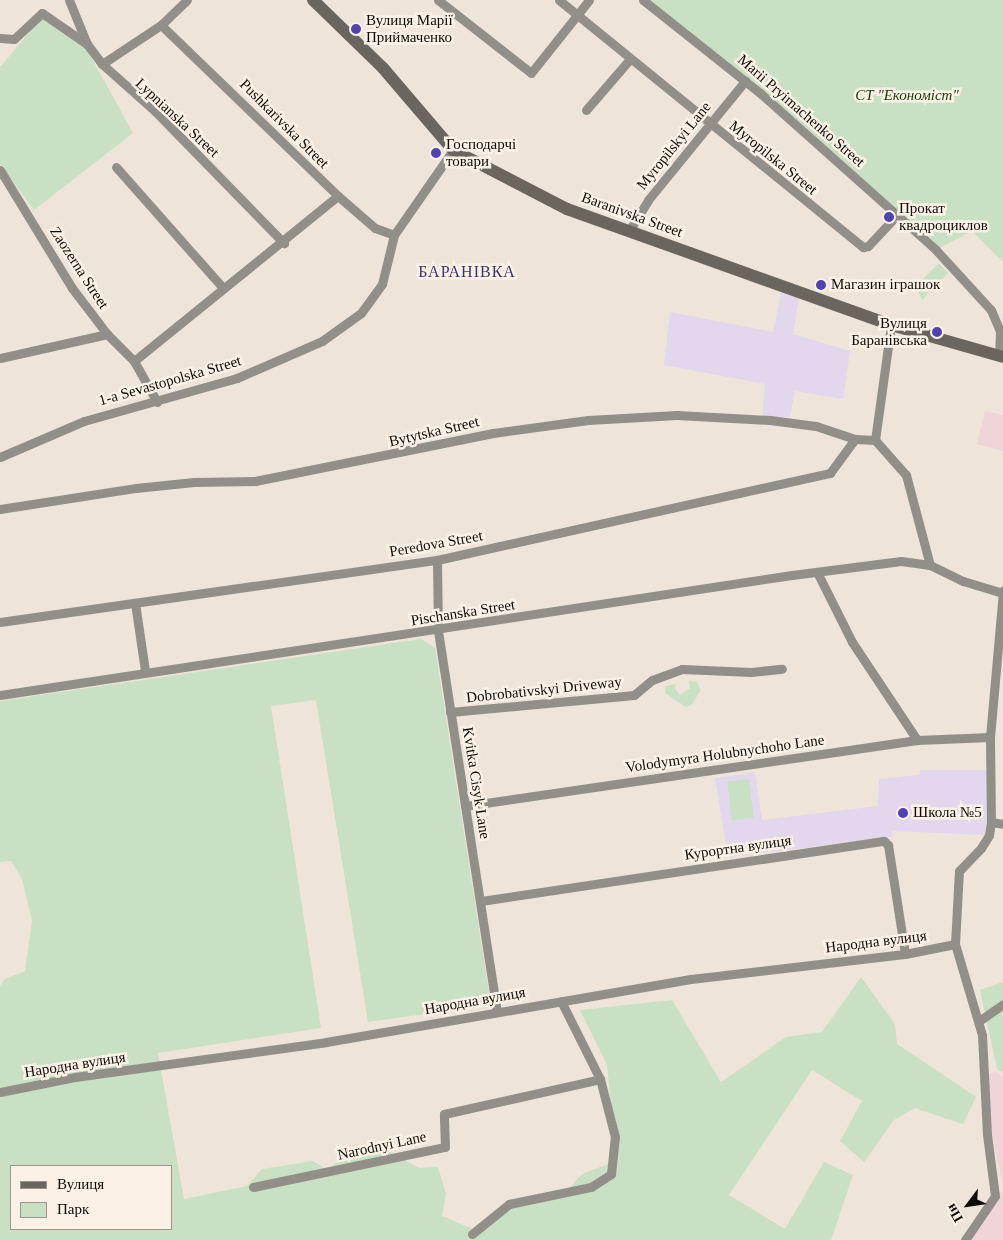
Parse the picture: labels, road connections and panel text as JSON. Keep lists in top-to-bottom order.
{
  "streets": {
    "main road": ["Baranivska Street"],
    "street": [
      "Marii Pryimachenko Street",
      "Lypnianska Street",
      "Pushkarivska Street",
      "Myropilskyi Lane",
      "Myropilska Street",
      "Zaozerna Street",
      "1-a Sevastopolska Street",
      "Bytytska Street",
      "Peredova Street",
      "Pischanska Street",
      "Dobrobativskyi Driveway",
      "Volodymyra Holubnychoho Lane",
      "Kvitka Cisyk Lane",
      "Курортна вулиця",
      "Народна вулиця",
      "Narodnyi Lane"
    ]
  },
  "crossings": [
    ["Marii Pryimachenko Street", "Myropilskyi Lane"],
    ["Marii Pryimachenko Street", "Myropilska Street"],
    ["Pushkarivska Street", "1-a Sevastopolska Street"],
    ["Myropilskyi Lane", "Myropilska Street"],
    ["Myropilskyi Lane", "Baranivska Street"],
    ["Baranivska Street", "1-a Sevastopolska Street"],
    ["Zaozerna Street", "1-a Sevastopolska Street"],
    ["Bytytska Street", "Peredova Street"],
    ["Peredova Street", "Kvitka Cisyk Lane"],
    ["Pischanska Street", "Kvitka Cisyk Lane"],
    ["Dobrobativskyi Driveway", "Kvitka Cisyk Lane"],
    ["Volodymyra Holubnychoho Lane", "Kvitka Cisyk Lane"],
    ["Kvitka Cisyk Lane", "Курортна вулиця"],
    ["Kvitka Cisyk Lane", "Народна вулиця"],
    ["Курортна вулиця", "Народна вулиця"]
  ],
  "districts": ["БАРАНІВКА"],
  "parks": ["СТ \"Економіст\""],
  "places": [
    "Вулиця Марії Приймаченко",
    "Господарчі товари",
    "Прокат квадроциклов",
    "Магазин іграшок",
    "Вулиця Баранівська",
    "Школа №5"
  ],
  "legend": ["Вулиця", "Парк"],
  "north": "bottom left"
}
